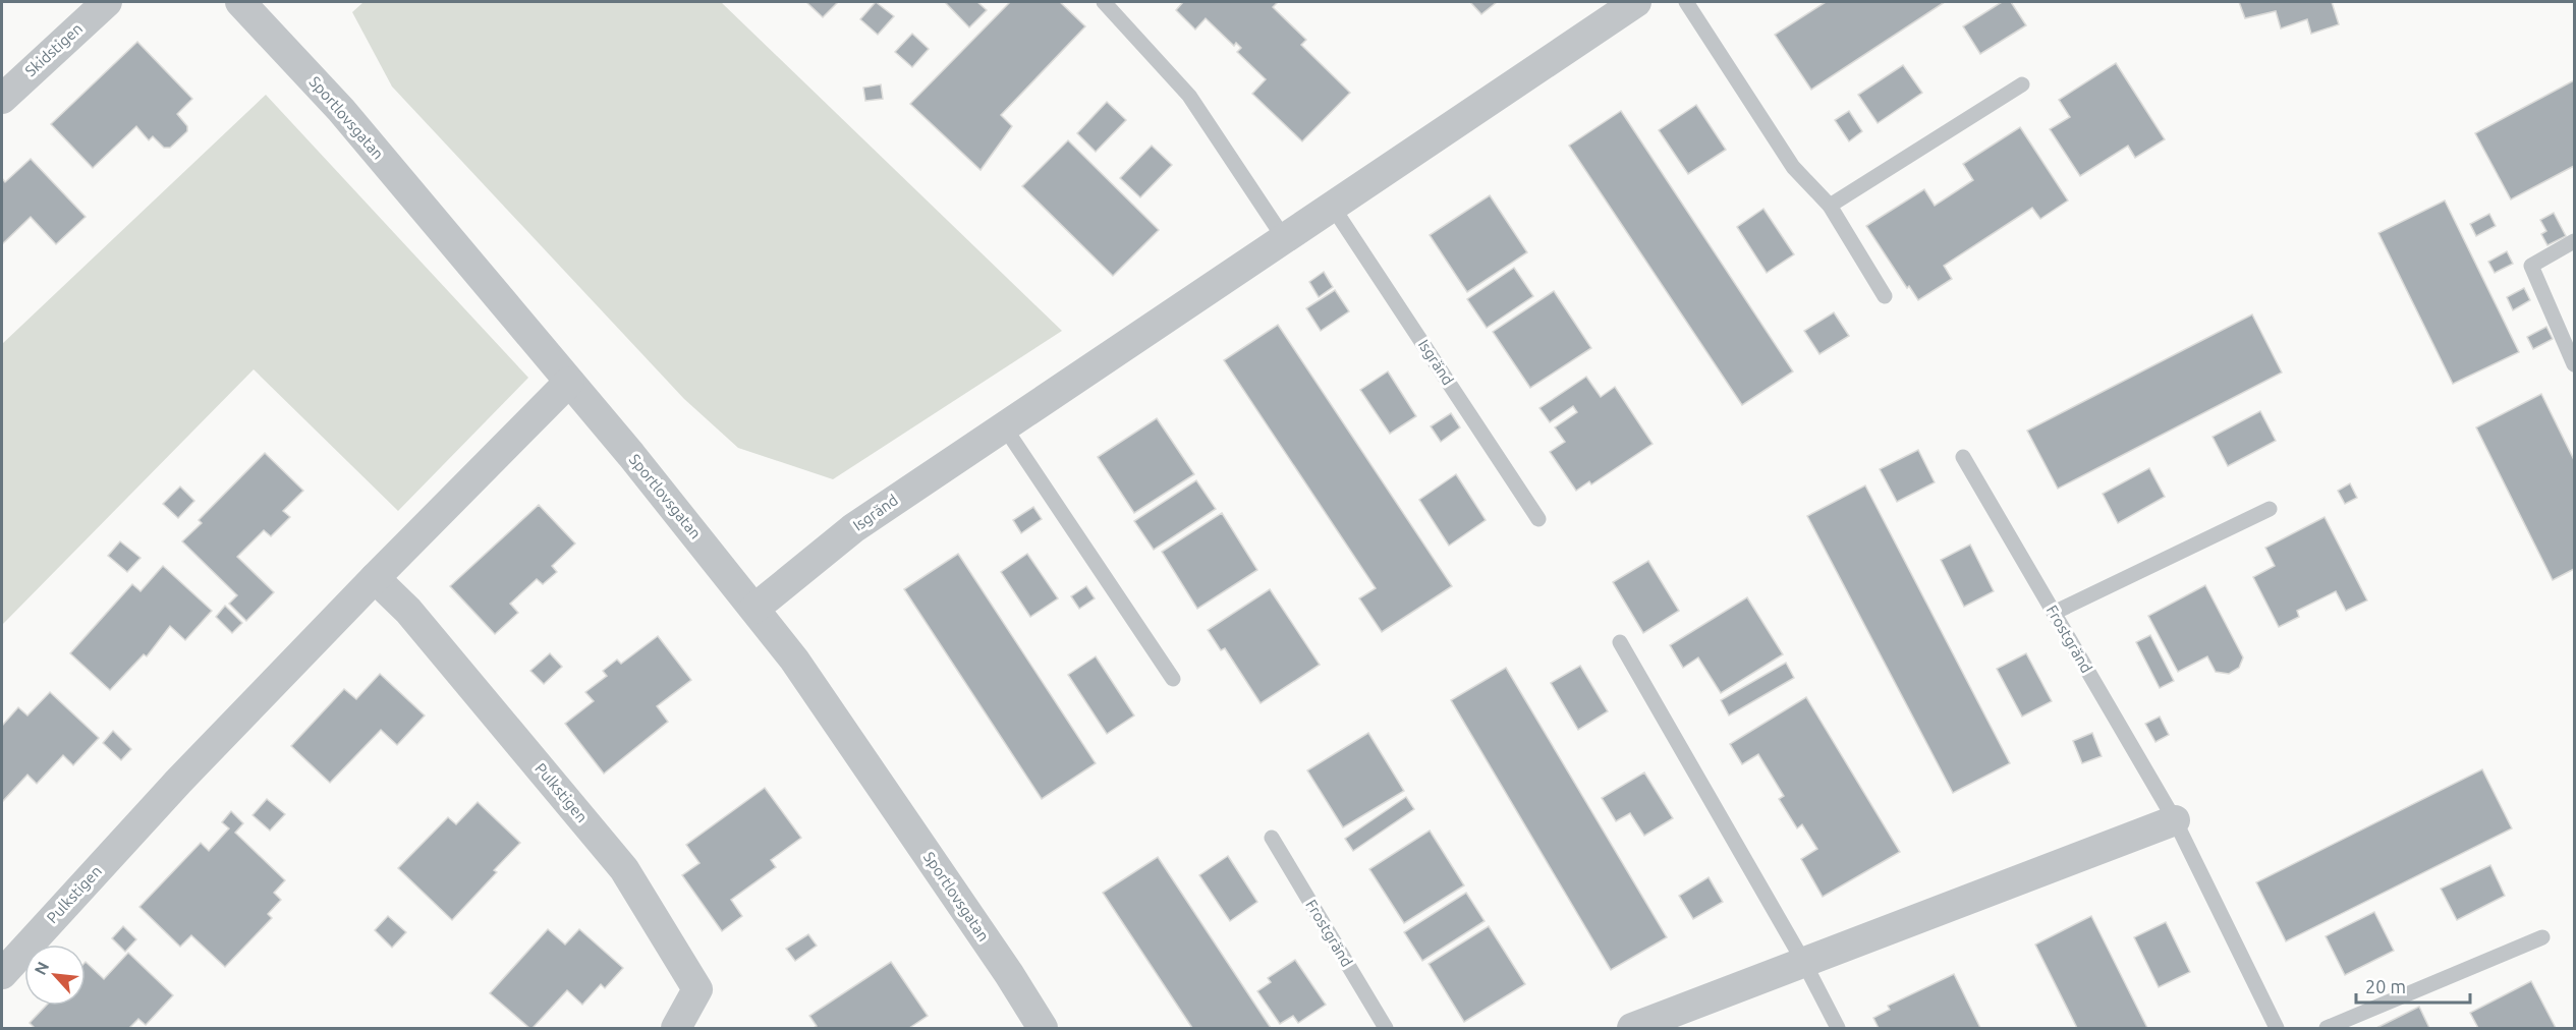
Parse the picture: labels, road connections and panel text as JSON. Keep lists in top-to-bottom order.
{
  "streets": {
    "street": [
      "Skidstigen",
      "Sportlovsgatan",
      "Isgränd",
      "Pulkstigen"
    ],
    "lane": ["Frostgränd"]
  },
  "crossings": [
    ["Sportlovsgatan", "Isgränd"],
    ["Sportlovsgatan", "Pulkstigen"]
  ],
  "scale_bar": "20 m",
  "north": "top left"
}
